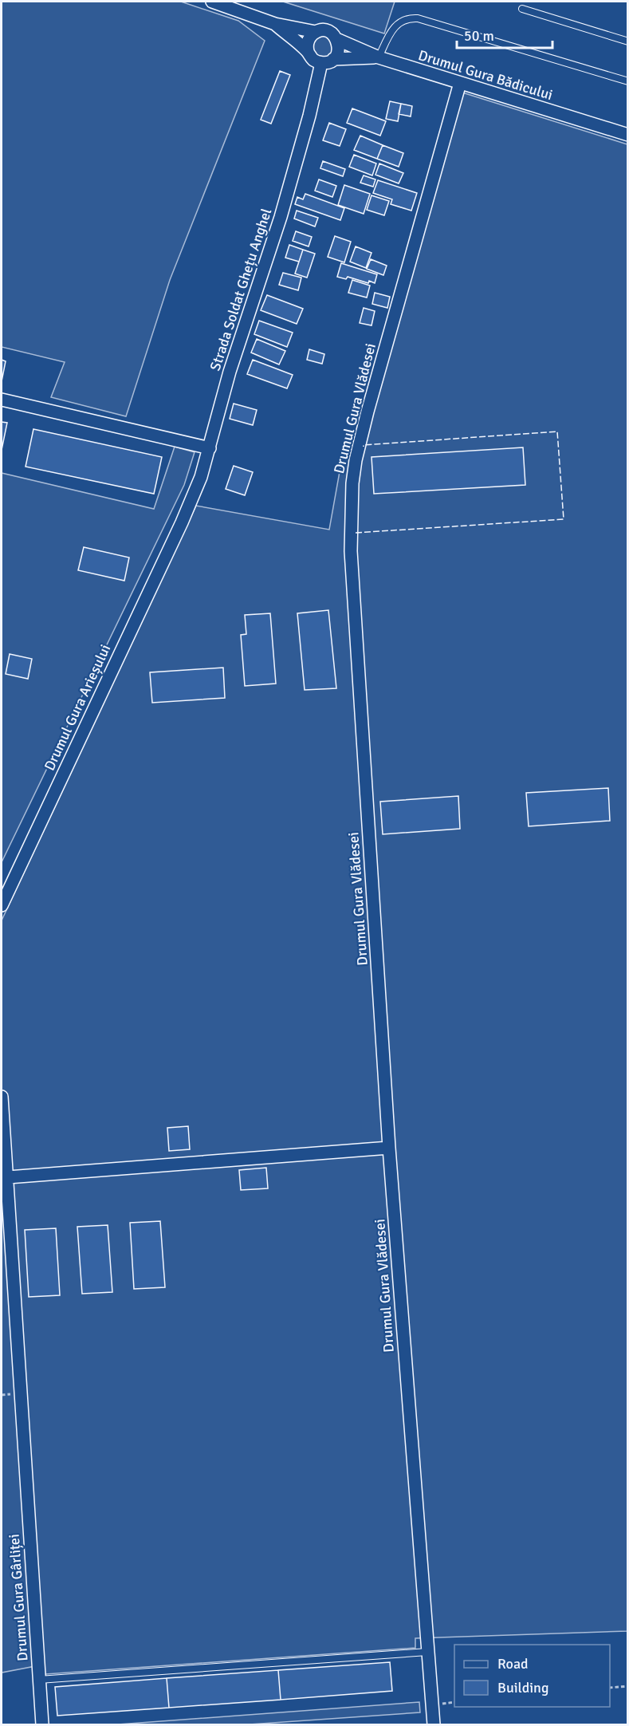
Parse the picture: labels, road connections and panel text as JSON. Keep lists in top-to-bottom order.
{
  "streets": {
    "street": [
      "Drumul Gura Bădicului",
      "Strada Soldat Ghețu Anghel",
      "Drumul Gura Vlădesei",
      "Drumul Gura Arieșului",
      "Drumul Gura Gârliței"
    ]
  },
  "crossings": [
    ["Drumul Gura Bădicului", "Strada Soldat Ghețu Anghel"],
    ["Drumul Gura Bădicului", "Drumul Gura Vlădesei"],
    ["Strada Soldat Ghețu Anghel", "Drumul Gura Arieșului"]
  ],
  "legend": ["Road", "Building"],
  "scale_bar": "50 m"
}
